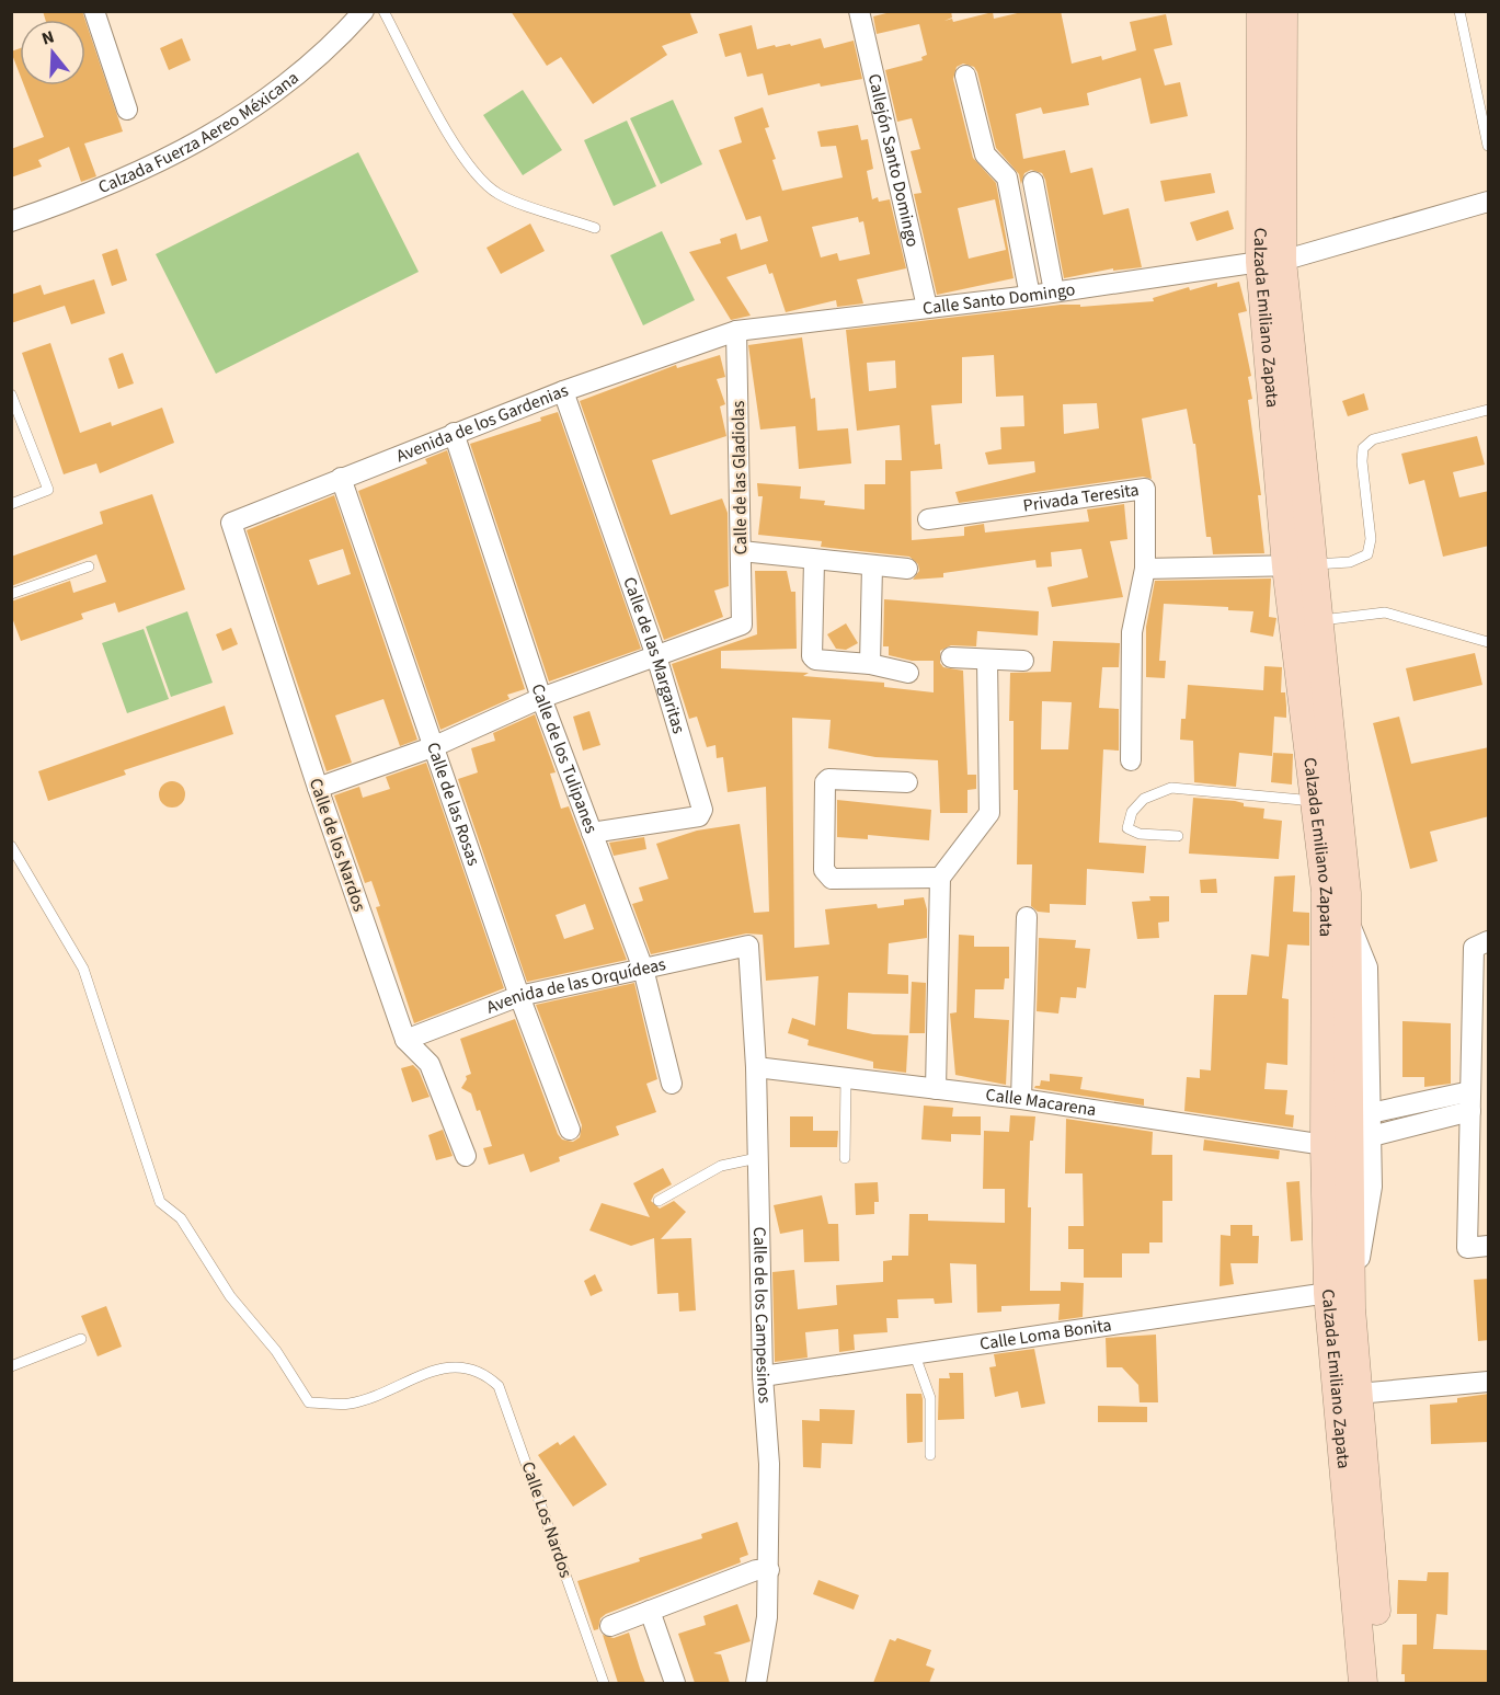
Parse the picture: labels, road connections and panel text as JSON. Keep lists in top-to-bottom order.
{
  "streets": {
    "main road": ["Calzada Emiliano Zapata"],
    "street": [
      "Calzada Fuerza Aereo Méxicana",
      "Callejón Santo Domingo",
      "Calle Santo Domingo",
      "Avenida de los Gardenias",
      "Calle de las Gladiolas",
      "Privada Teresita",
      "Calle de las Margaritas",
      "Calle de los Tulipanes",
      "Calle de las Rosas",
      "Calle de los Nardos",
      "Avenida de las Orquídeas",
      "Calle Macarena",
      "Calle de los Campesinos",
      "Calle Loma Bonita"
    ],
    "lane": ["Calle Los Nardos"]
  },
  "crossings": [
    ["Callejón Santo Domingo", "Calle Santo Domingo"],
    ["Calle Santo Domingo", "Calzada Emiliano Zapata"],
    ["Calle Santo Domingo", "Avenida de los Gardenias"],
    ["Calle Santo Domingo", "Calle de las Gladiolas"],
    ["Calzada Emiliano Zapata", "Calle Macarena"],
    ["Calzada Emiliano Zapata", "Calle Loma Bonita"],
    ["Avenida de los Gardenias", "Calle de las Gladiolas"],
    ["Avenida de los Gardenias", "Calle de las Margaritas"],
    ["Avenida de los Gardenias", "Calle de los Tulipanes"],
    ["Avenida de los Gardenias", "Calle de las Rosas"],
    ["Avenida de los Gardenias", "Calle de los Nardos"],
    ["Calle de las Gladiolas", "Calle de las Margaritas"],
    ["Calle de las Margaritas", "Calle de los Tulipanes"],
    ["Calle de los Tulipanes", "Avenida de las Orquídeas"],
    ["Calle de las Rosas", "Avenida de las Orquídeas"],
    ["Calle de los Nardos", "Avenida de las Orquídeas"],
    ["Avenida de las Orquídeas", "Calle de los Campesinos"],
    ["Calle Macarena", "Calle de los Campesinos"],
    ["Calle de los Campesinos", "Calle Loma Bonita"]
  ],
  "north": "top"
}
